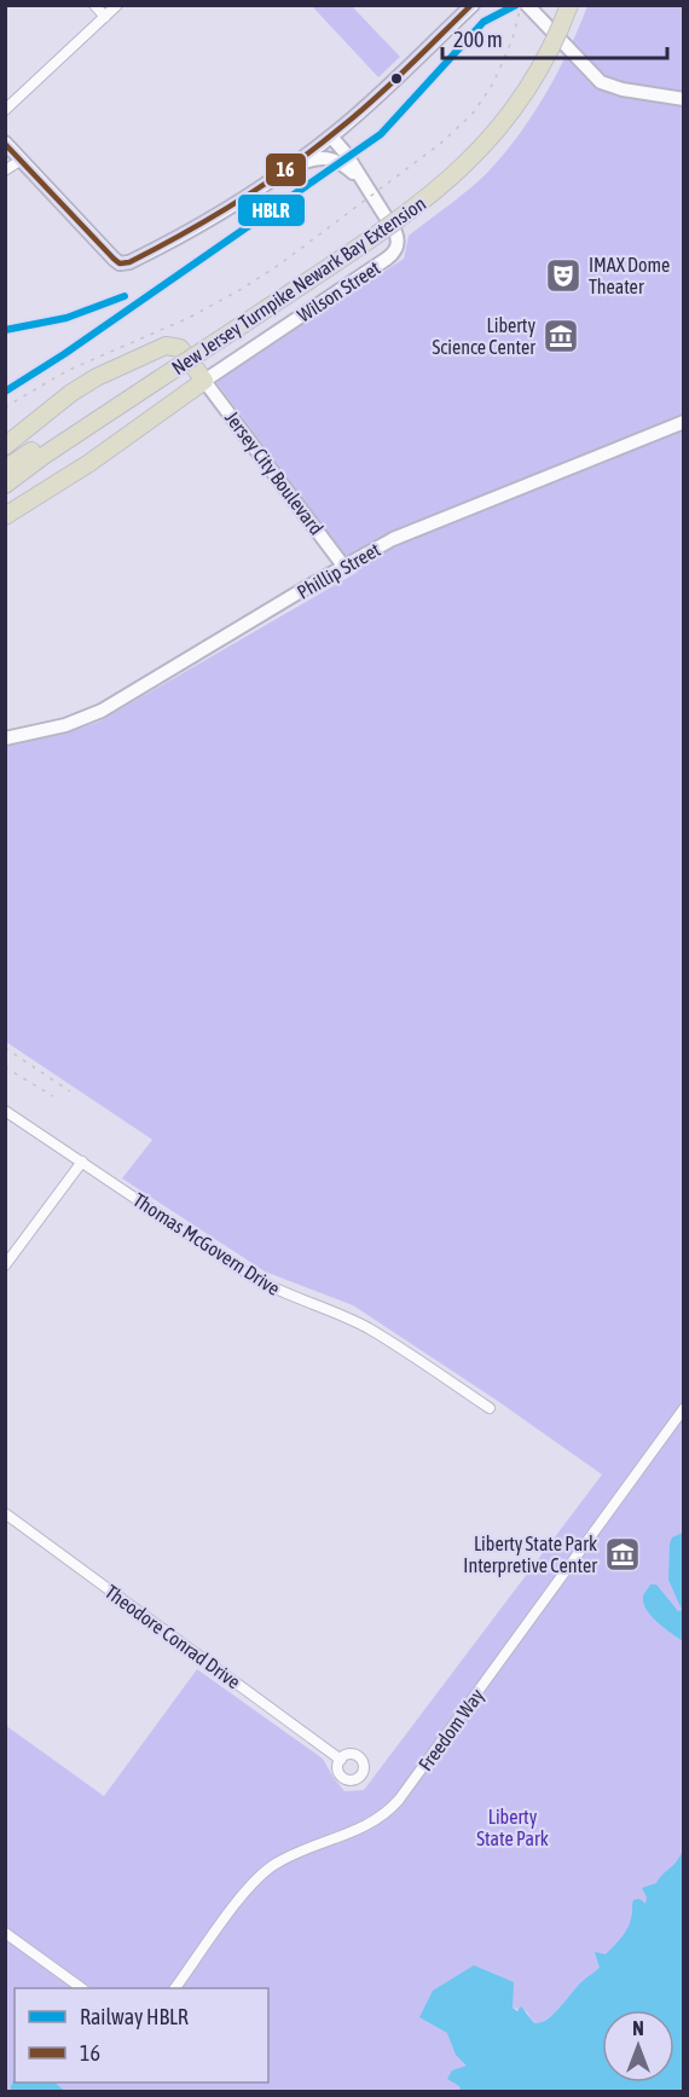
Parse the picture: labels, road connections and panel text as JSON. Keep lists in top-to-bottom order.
{
  "streets": {
    "highway": ["New Jersey Turnpike Newark Bay Extension"],
    "street": [
      "Wilson Street",
      "Jersey City Boulevard",
      "Phillip Street",
      "Thomas McGovern Drive",
      "Theodore Conrad Drive",
      "Freedom Way"
    ]
  },
  "crossings": [
    ["Wilson Street", "Jersey City Boulevard"],
    ["Jersey City Boulevard", "Phillip Street"]
  ],
  "parks": ["Liberty State Park"],
  "places": {
    "theatre": ["IMAX Dome Theater"],
    "museum": ["Liberty Science Center", "Liberty State Park Interpretive Center"]
  },
  "lines": ["rail line HBLR", "transit line 16"],
  "legend": ["Railway HBLR", "16"],
  "scale_bar": "200 m",
  "north": "top"
}
